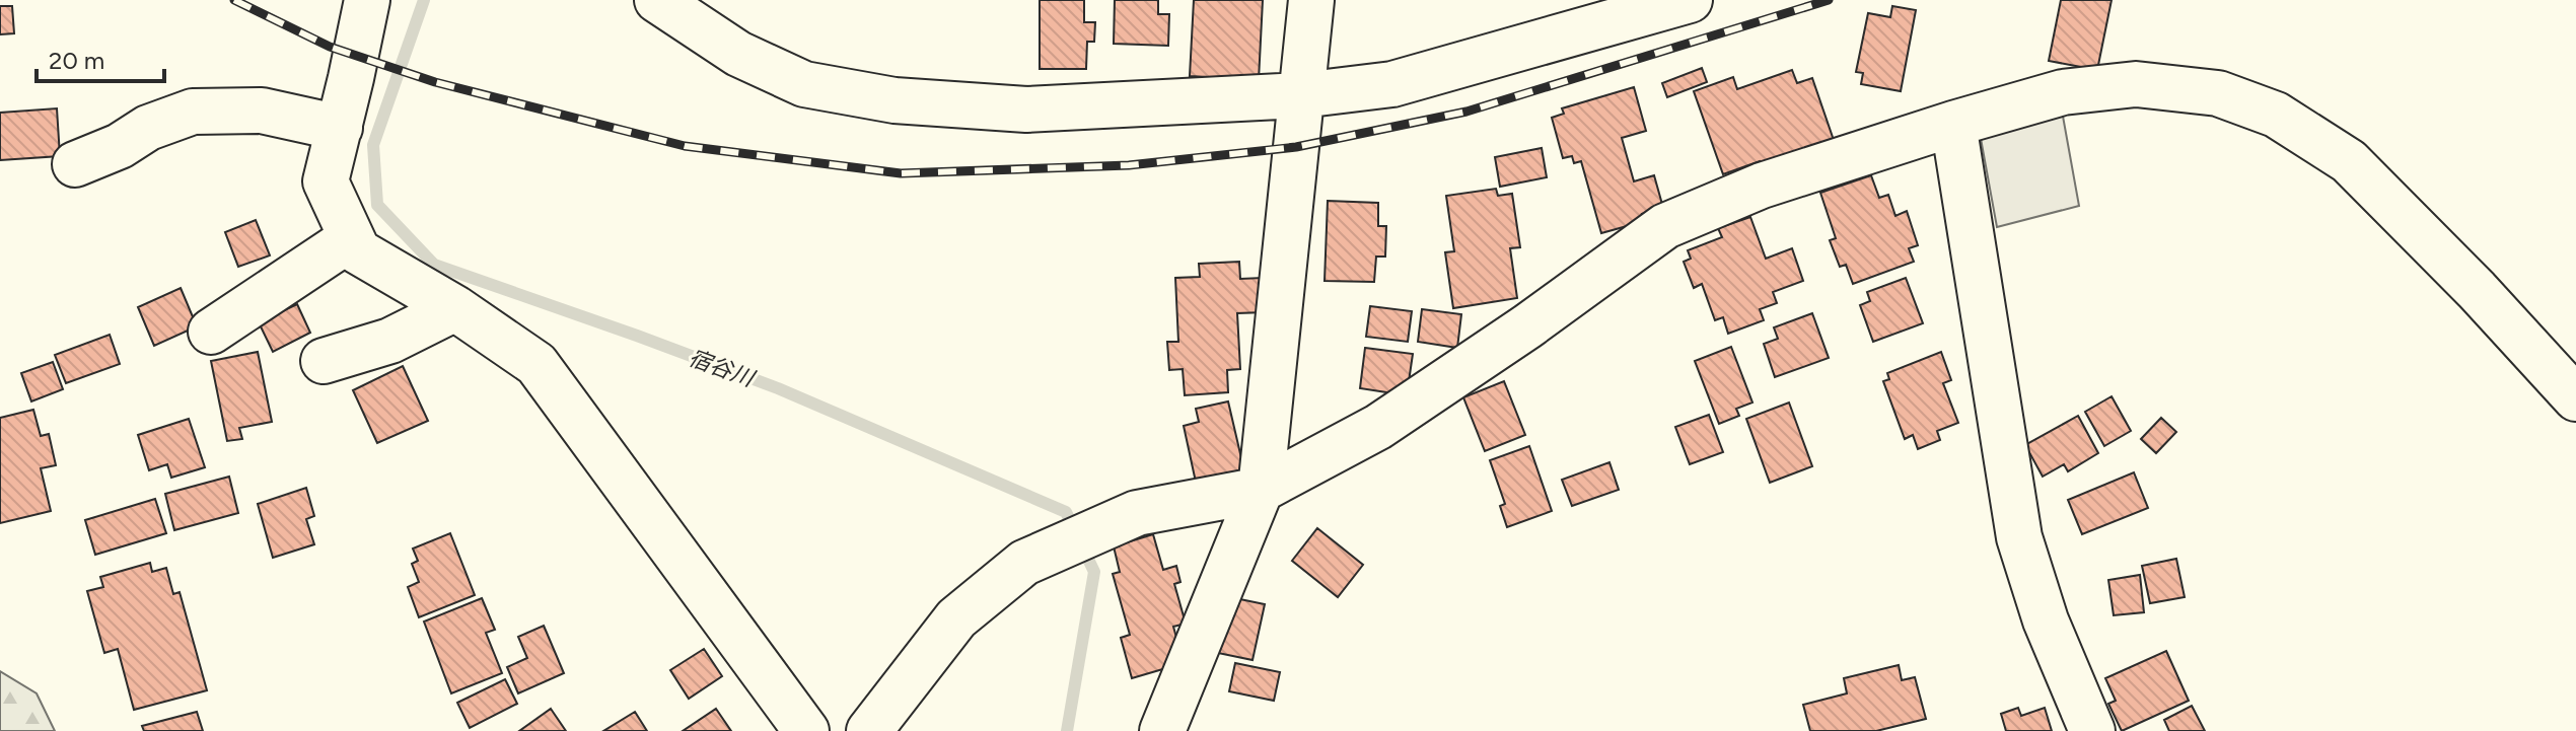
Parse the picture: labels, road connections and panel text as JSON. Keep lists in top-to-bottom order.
{
  "water": ["宿谷川"],
  "scale_bar": "20 m"
}
